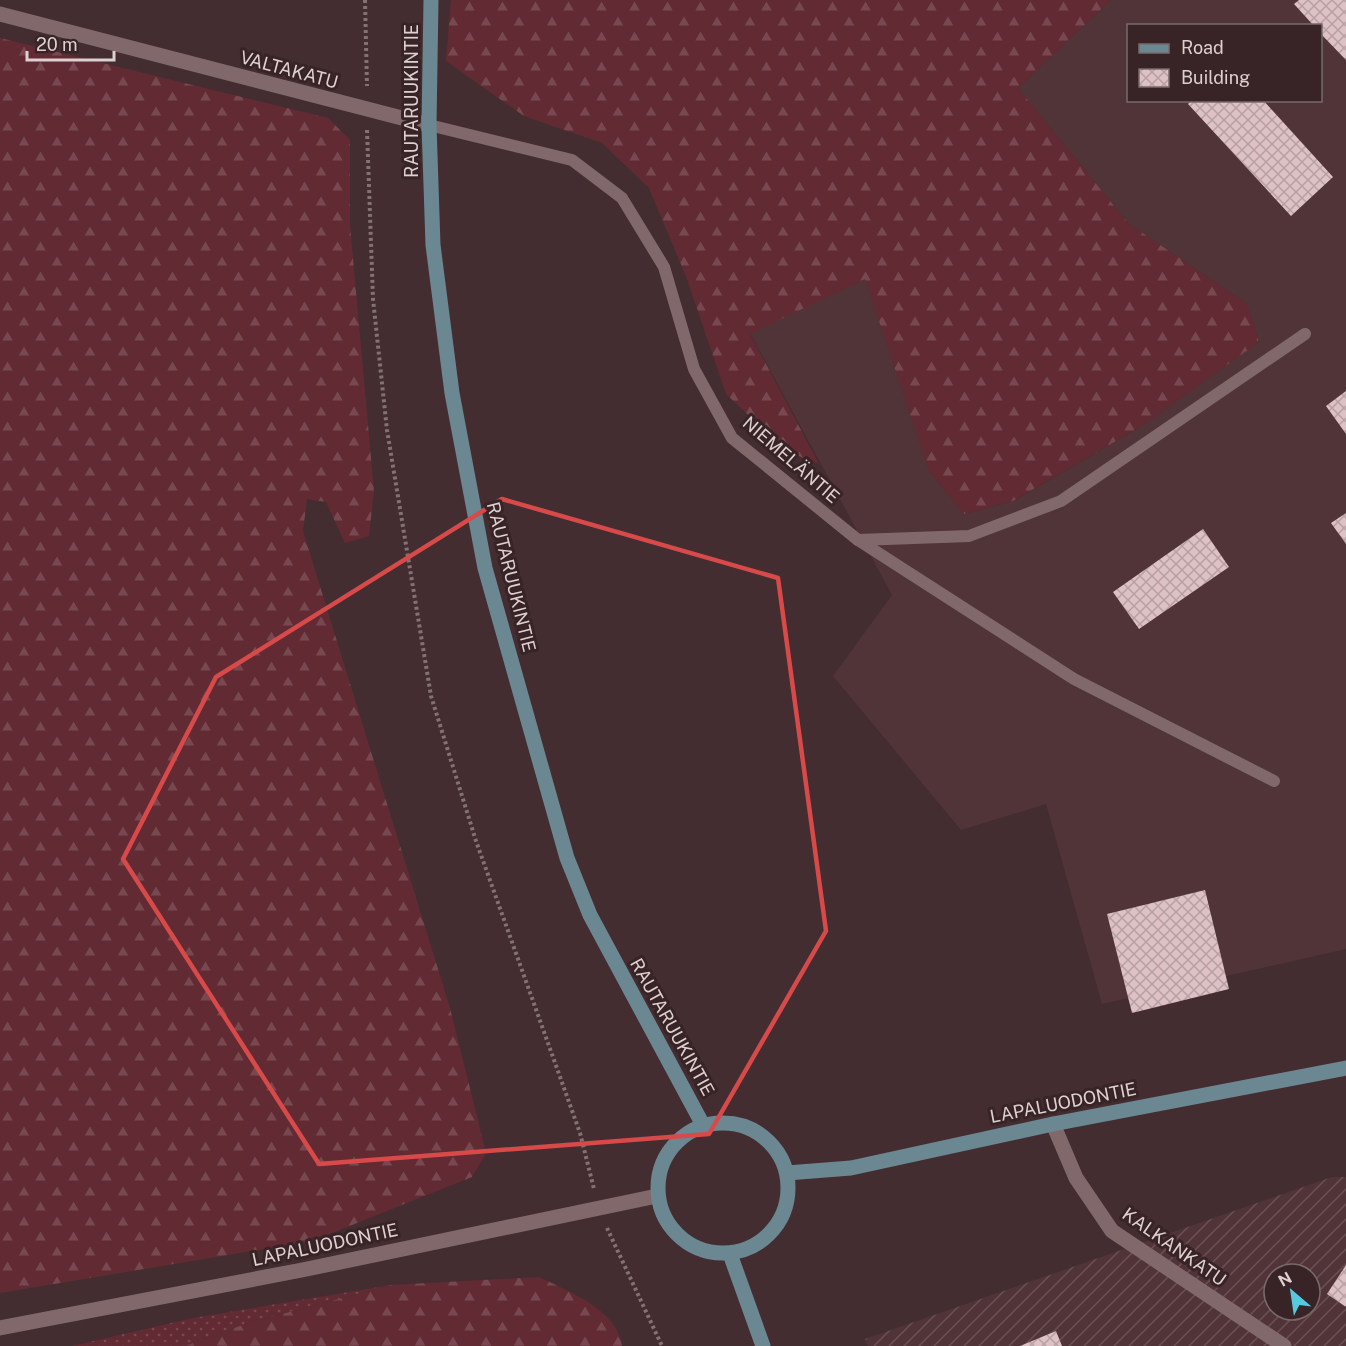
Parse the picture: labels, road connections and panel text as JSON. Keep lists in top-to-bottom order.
{
  "streets": {
    "main road": ["RAUTARUUKINTIE", "LAPALUODONTIE"],
    "street": ["VALTAKATU", "KALKANKATU"],
    "lane": ["NIEMELÄNTIE"]
  },
  "crossings": [
    ["VALTAKATU", "RAUTARUUKINTIE"],
    ["VALTAKATU", "NIEMELÄNTIE"],
    ["RAUTARUUKINTIE", "NIEMELÄNTIE"],
    ["RAUTARUUKINTIE", "LAPALUODONTIE"],
    ["LAPALUODONTIE", "KALKANKATU"]
  ],
  "legend": ["Road", "Building"],
  "scale_bar": "20 m",
  "north": "top left"
}
